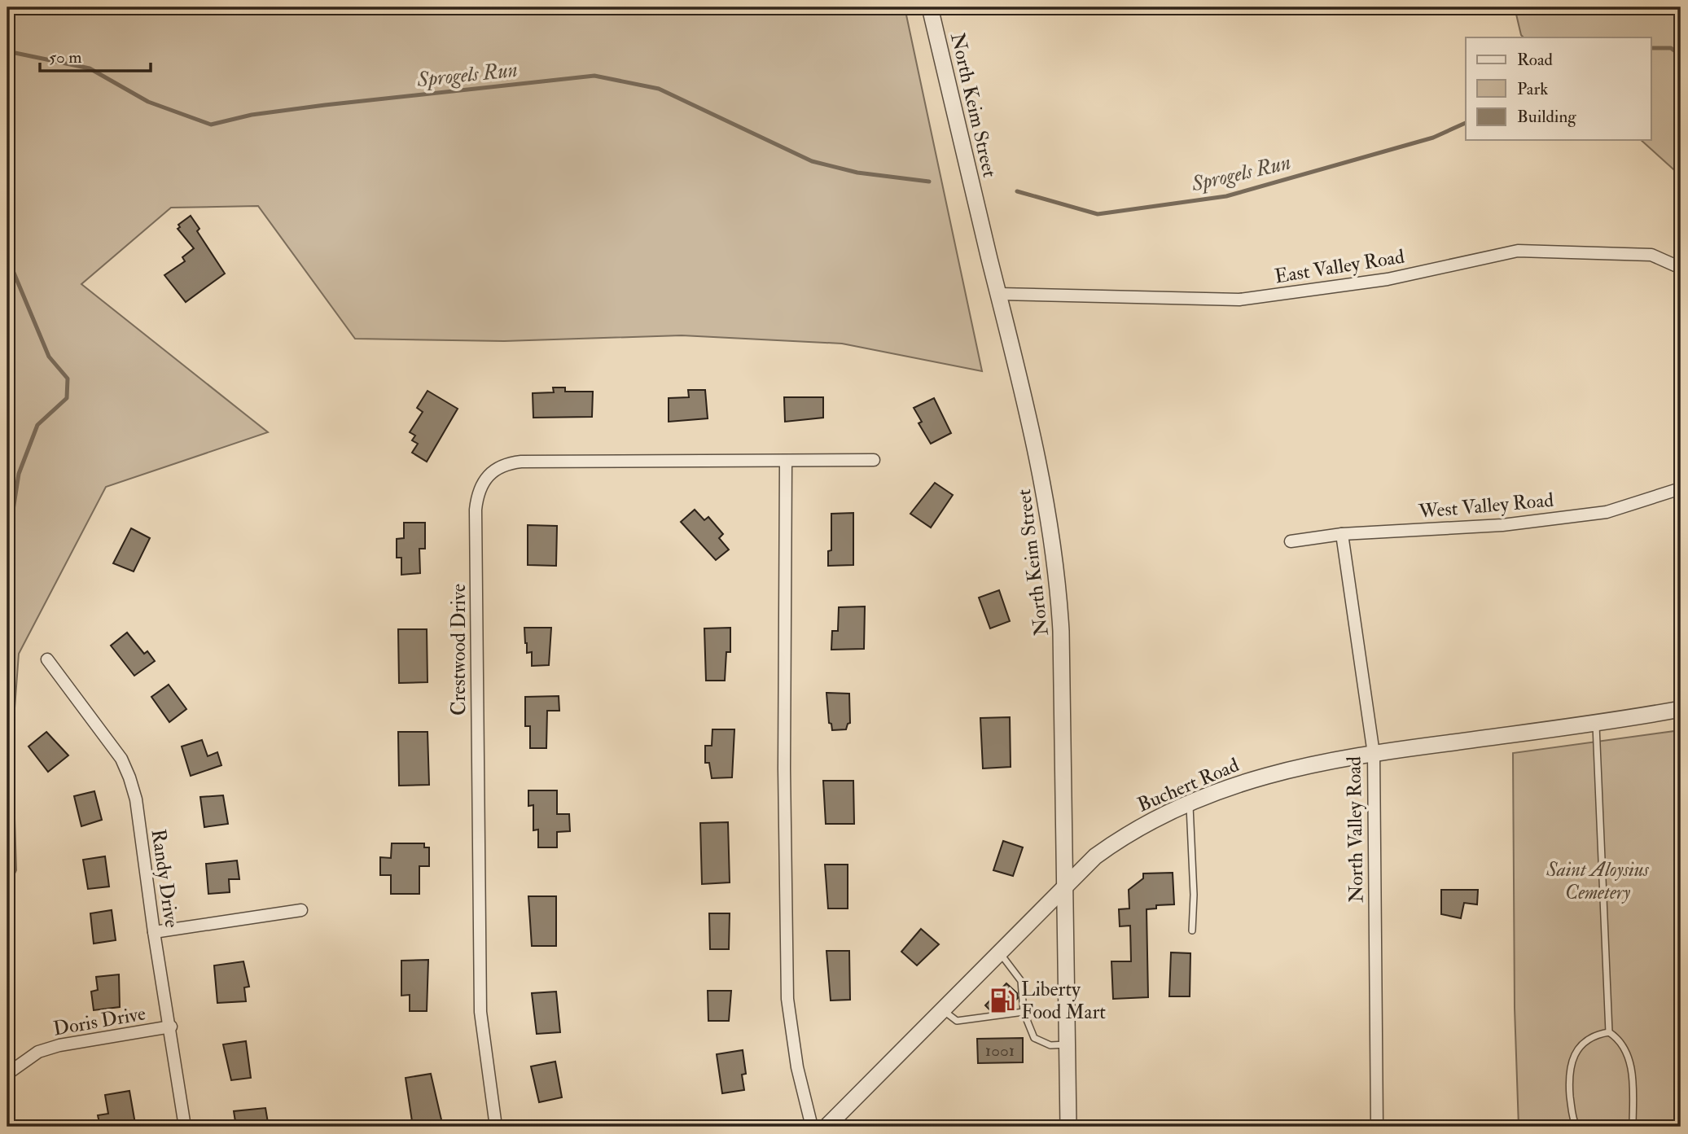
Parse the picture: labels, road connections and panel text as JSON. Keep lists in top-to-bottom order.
{
  "streets": {
    "street": [
      "North Keim Street",
      "East Valley Road",
      "West Valley Road",
      "Crestwood Drive",
      "Buchert Road",
      "North Valley Road",
      "Randy Drive",
      "Doris Drive"
    ]
  },
  "crossings": [
    ["North Keim Street", "East Valley Road"],
    ["North Keim Street", "Buchert Road"],
    ["West Valley Road", "North Valley Road"],
    ["Buchert Road", "North Valley Road"],
    ["Randy Drive", "Doris Drive"]
  ],
  "water": ["Sprogels Run"],
  "parks": ["Saint Aloysius Cemetery"],
  "places": {
    "fuel station": ["Liberty Food Mart"]
  },
  "house_numbers": ["1001"],
  "legend": ["Road", "Park", "Building"],
  "scale_bar": "50 m"
}
